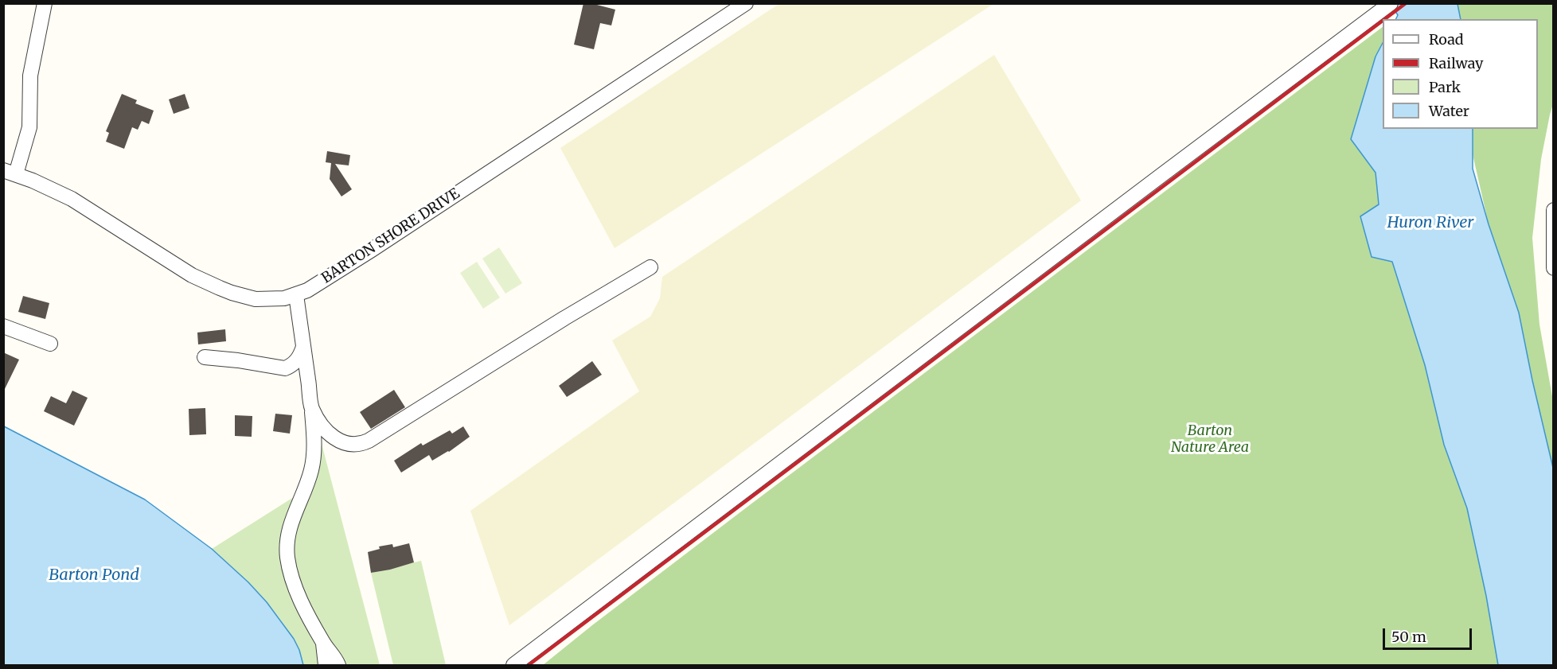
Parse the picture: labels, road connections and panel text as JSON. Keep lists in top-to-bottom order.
{
  "streets": {
    "street": ["BARTON SHORE DRIVE"]
  },
  "water": ["Huron River", "Barton Pond"],
  "parks": ["Barton Nature Area"],
  "legend": [
    "Road",
    "Railway",
    "Park",
    "Water"
  ],
  "scale_bar": "50 m"
}
